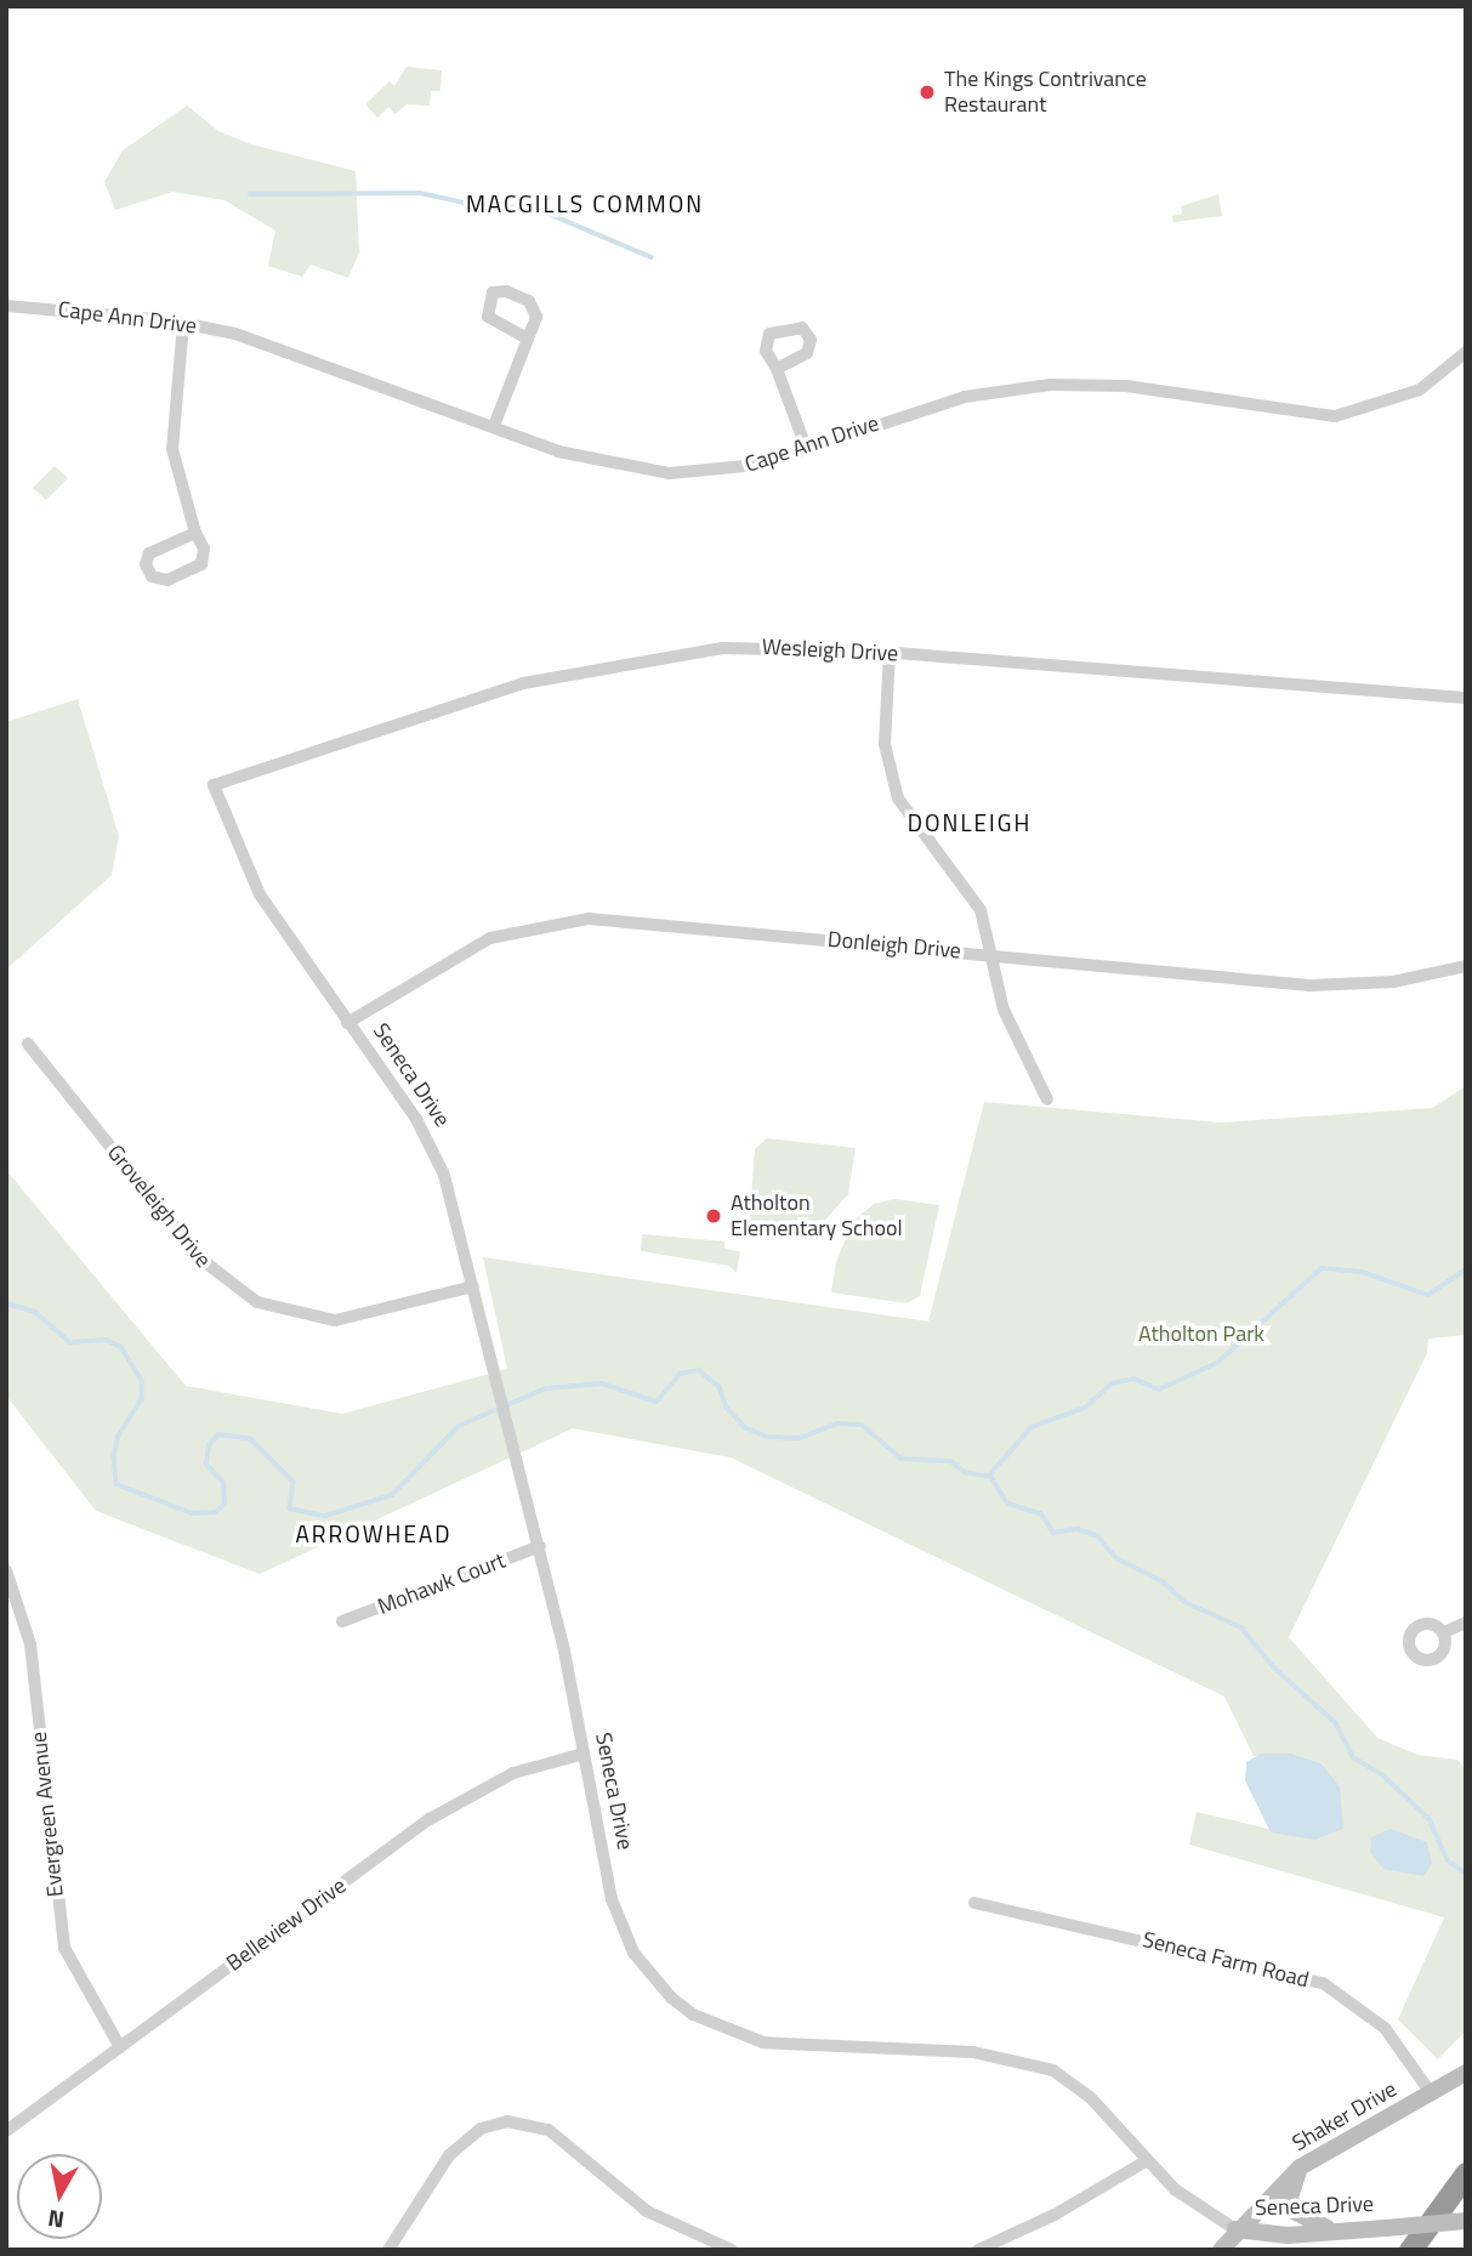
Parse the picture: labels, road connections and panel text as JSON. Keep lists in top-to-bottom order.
{
  "streets": {
    "street": [
      "Cape Ann Drive",
      "Wesleigh Drive",
      "Donleigh Drive",
      "Seneca Drive",
      "Groveleigh Drive",
      "Mohawk Court",
      "Evergreen Avenue",
      "Belleview Drive",
      "Seneca Farm Road",
      "Shaker Drive"
    ]
  },
  "crossings": [
    ["Wesleigh Drive", "Seneca Drive"],
    ["Donleigh Drive", "Seneca Drive"],
    ["Seneca Drive", "Groveleigh Drive"],
    ["Seneca Drive", "Mohawk Court"],
    ["Seneca Drive", "Belleview Drive"],
    ["Seneca Drive", "Shaker Drive"],
    ["Evergreen Avenue", "Belleview Drive"],
    ["Seneca Farm Road", "Shaker Drive"]
  ],
  "districts": ["MACGILLS COMMON", "DONLEIGH", "ARROWHEAD"],
  "parks": ["Atholton Park"],
  "places": ["The Kings Contrivance Restaurant", "Atholton Elementary School"],
  "north": "bottom"
}
